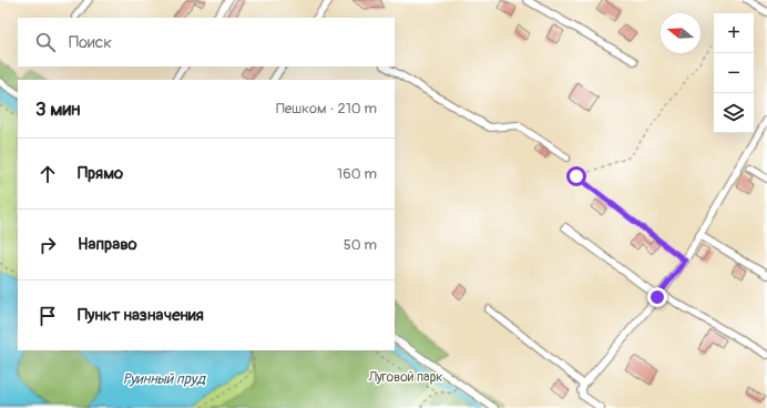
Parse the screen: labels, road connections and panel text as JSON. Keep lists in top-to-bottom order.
{
  "water": ["Руинный пруд"],
  "parks": ["Луговой парк"],
  "north": "left",
  "page": {
    "map_buttons": ["+", "−"],
    "search": "Поиск",
    "heading": ["3 мин", "Пешком · 210 m"],
    "list": [
      ["Прямо", "160 m"],
      ["Направо", "50 m"],
      "Пункт назначения"
    ]
  }
}
